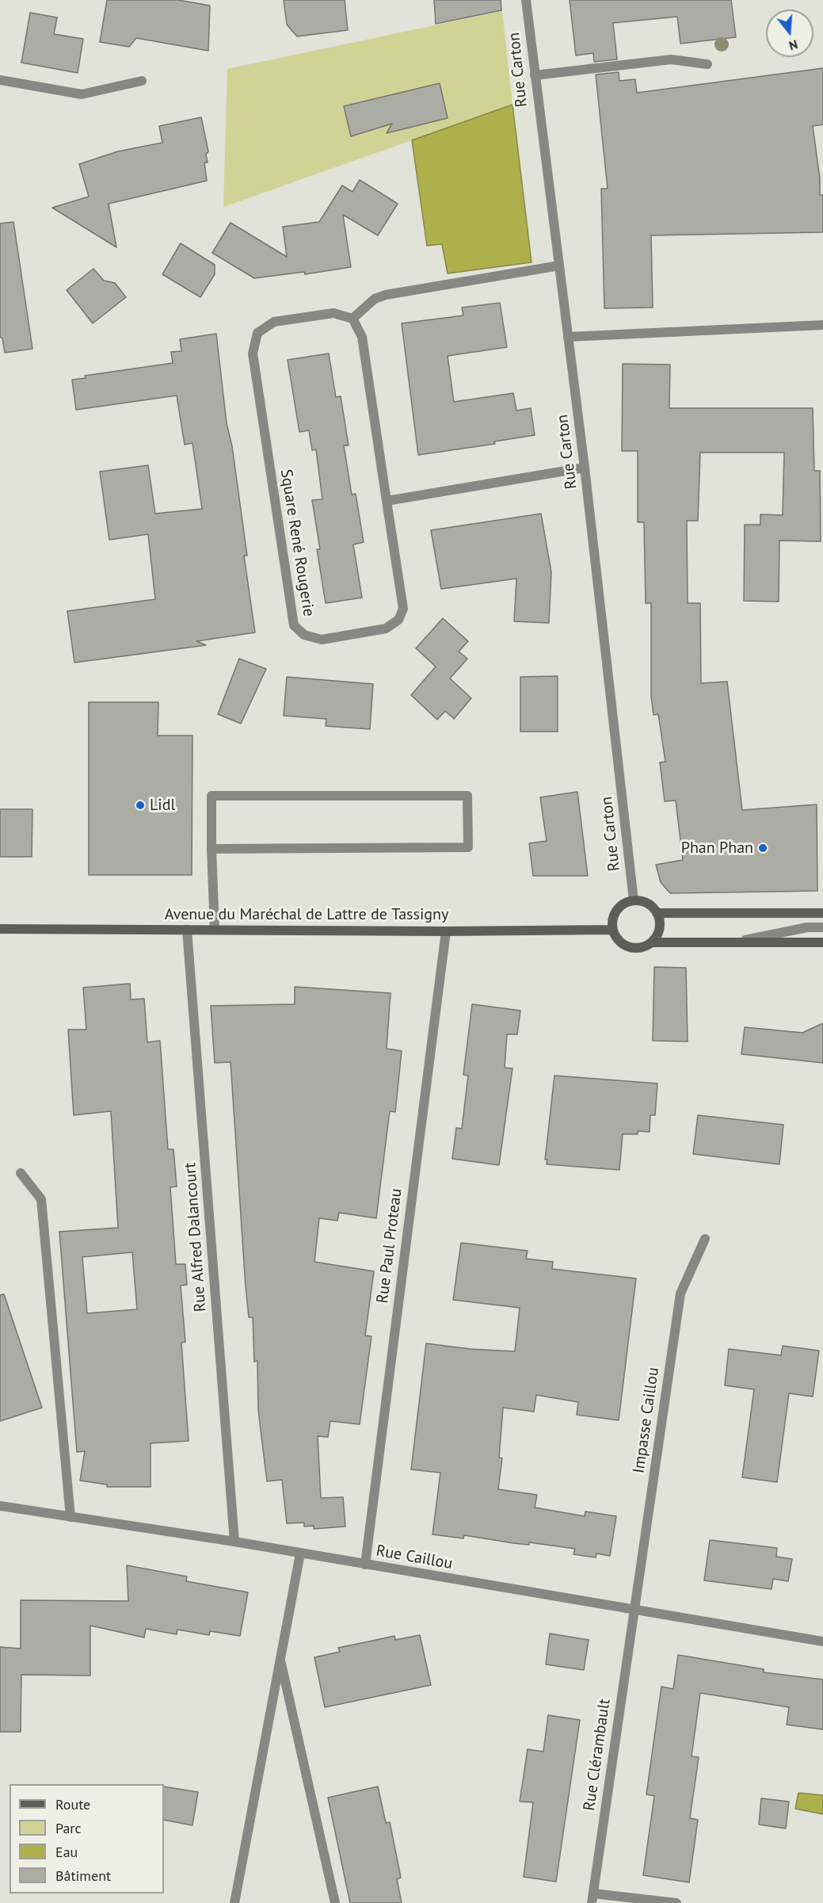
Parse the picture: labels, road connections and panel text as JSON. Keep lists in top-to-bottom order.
{
  "streets": {
    "main road": ["Avenue du Maréchal de Lattre de Tassigny"],
    "street": [
      "Rue Carton",
      "Square René Rougerie",
      "Rue Alfred Dalancourt",
      "Rue Paul Proteau",
      "Impasse Caillou",
      "Rue Caillou",
      "Rue Clérambault"
    ]
  },
  "crossings": [
    ["Rue Carton", "Avenue du Maréchal de Lattre de Tassigny"],
    ["Avenue du Maréchal de Lattre de Tassigny", "Rue Alfred Dalancourt"],
    ["Avenue du Maréchal de Lattre de Tassigny", "Rue Paul Proteau"],
    ["Rue Alfred Dalancourt", "Rue Caillou"],
    ["Rue Paul Proteau", "Rue Caillou"],
    ["Impasse Caillou", "Rue Caillou"],
    ["Impasse Caillou", "Rue Clérambault"],
    ["Rue Caillou", "Rue Clérambault"]
  ],
  "places": ["Lidl", "Phan Phan"],
  "legend": [
    "Route",
    "Parc",
    "Eau",
    "Bâtiment"
  ],
  "north": "bottom"
}
